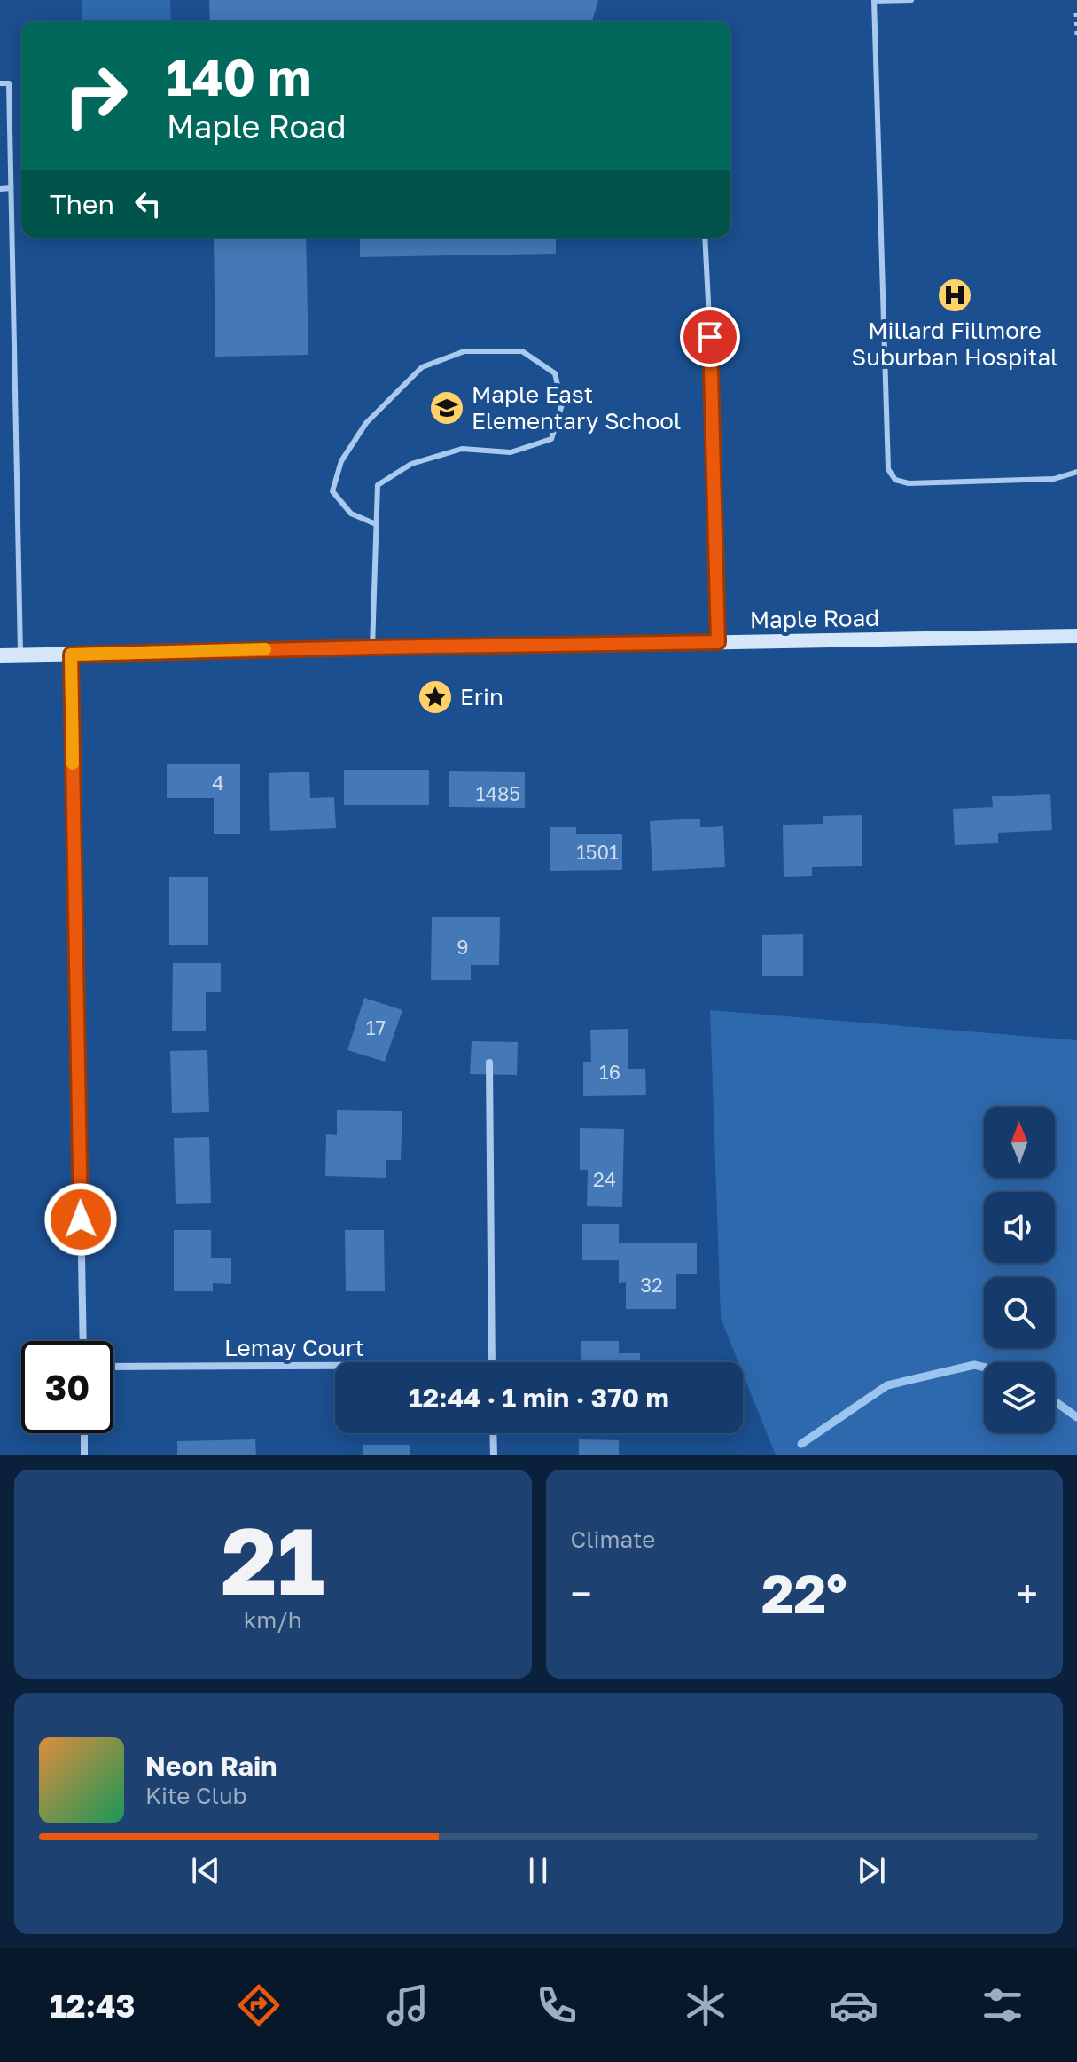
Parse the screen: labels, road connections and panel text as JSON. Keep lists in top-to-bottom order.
{
  "streets": {
    "main road": ["Maple Road"],
    "street": ["Lemay Court"]
  },
  "places": {
    "hospital": ["Millard Fillmore Suburban Hospital"],
    "school or university": ["Maple East Elementary School"],
    "place": ["Erin"]
  },
  "house_numbers": [
    "4",
    "1485",
    "1501",
    "9",
    "17",
    "16",
    "24",
    "32"
  ],
  "north": "top",
  "page": {
    "turn": ["140 m", "Maple Road"],
    "then": "Then",
    "limit": "30",
    "trip": "12:44 · 1 min · 370 m",
    "tile": [
      ["21", "km/h"],
      "Climate"
    ],
    "heat": ["−", "22°", "+"],
    "song": ["Neon Rain", "Kite Club"],
    "tabs": "12:43"
  }
}
